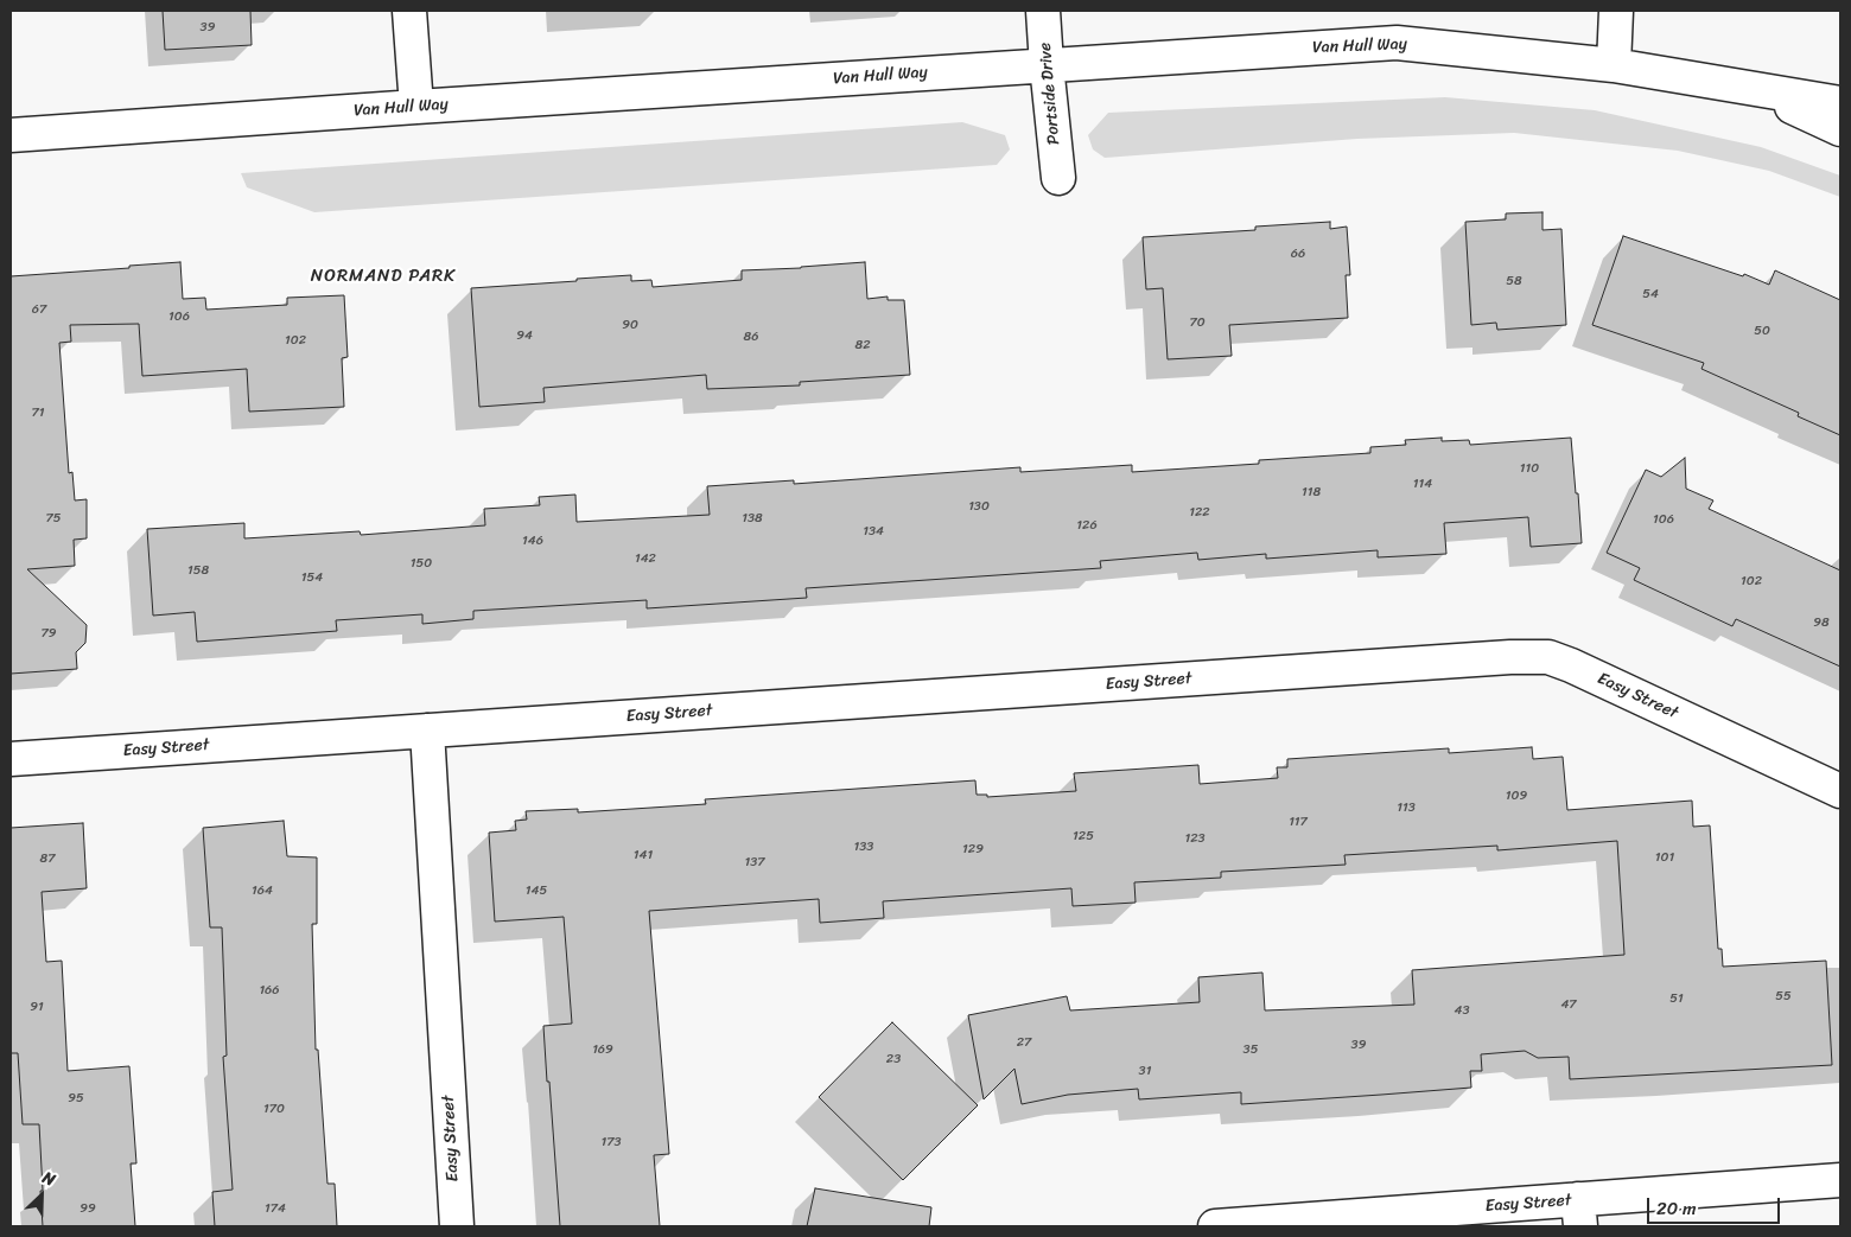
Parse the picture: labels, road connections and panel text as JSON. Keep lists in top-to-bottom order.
{
  "streets": {
    "street": ["Van Hull Way", "Portside Drive", "Easy Street"]
  },
  "crossings": [
    ["Van Hull Way", "Portside Drive"]
  ],
  "districts": ["NORMAND PARK"],
  "house_numbers": [
    "39",
    "66",
    "58",
    "54",
    "67",
    "106",
    "70",
    "90",
    "50",
    "94",
    "86",
    "102",
    "82",
    "71",
    "110",
    "114",
    "118",
    "130",
    "122",
    "75",
    "138",
    "106",
    "126",
    "134",
    "146",
    "142",
    "150",
    "158",
    "154",
    "102",
    "98",
    "79",
    "109",
    "113",
    "117",
    "125",
    "123",
    "133",
    "129",
    "141",
    "101",
    "87",
    "137",
    "164",
    "145",
    "166",
    "55",
    "51",
    "47",
    "91",
    "43",
    "27",
    "39",
    "169",
    "35",
    "23",
    "31",
    "95",
    "170",
    "173",
    "99",
    "174"
  ],
  "scale_bar": "20 m",
  "north": "top right"
}
